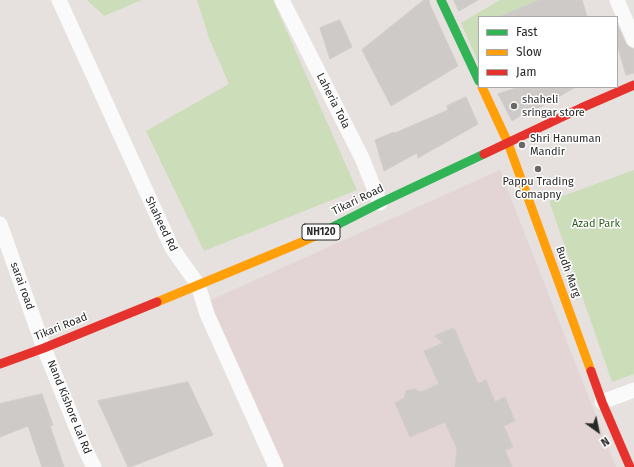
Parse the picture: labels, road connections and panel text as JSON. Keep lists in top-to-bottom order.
{
  "streets": {
    "main road": ["Tikari Road", "NH120", "Budh Marg"],
    "street": [
      "Laheria Tola",
      "Shaheed Rd",
      "sarai road",
      "Nand Kishore Lal Rd"
    ]
  },
  "crossings": [
    ["Laheria Tola", "Tikari Road"],
    ["Tikari Road", "Shaheed Rd"],
    ["Tikari Road", "Budh Marg"],
    ["Tikari Road", "sarai road"],
    ["Tikari Road", "Nand Kishore Lal Rd"],
    ["sarai road", "Nand Kishore Lal Rd"]
  ],
  "parks": ["Azad Park"],
  "places": ["shaheli sringar store", "Shri Hanuman Mandir", "Pappu Trading Comapny"],
  "legend": ["Fast", "Slow", "Jam"],
  "north": "bottom right"
}
